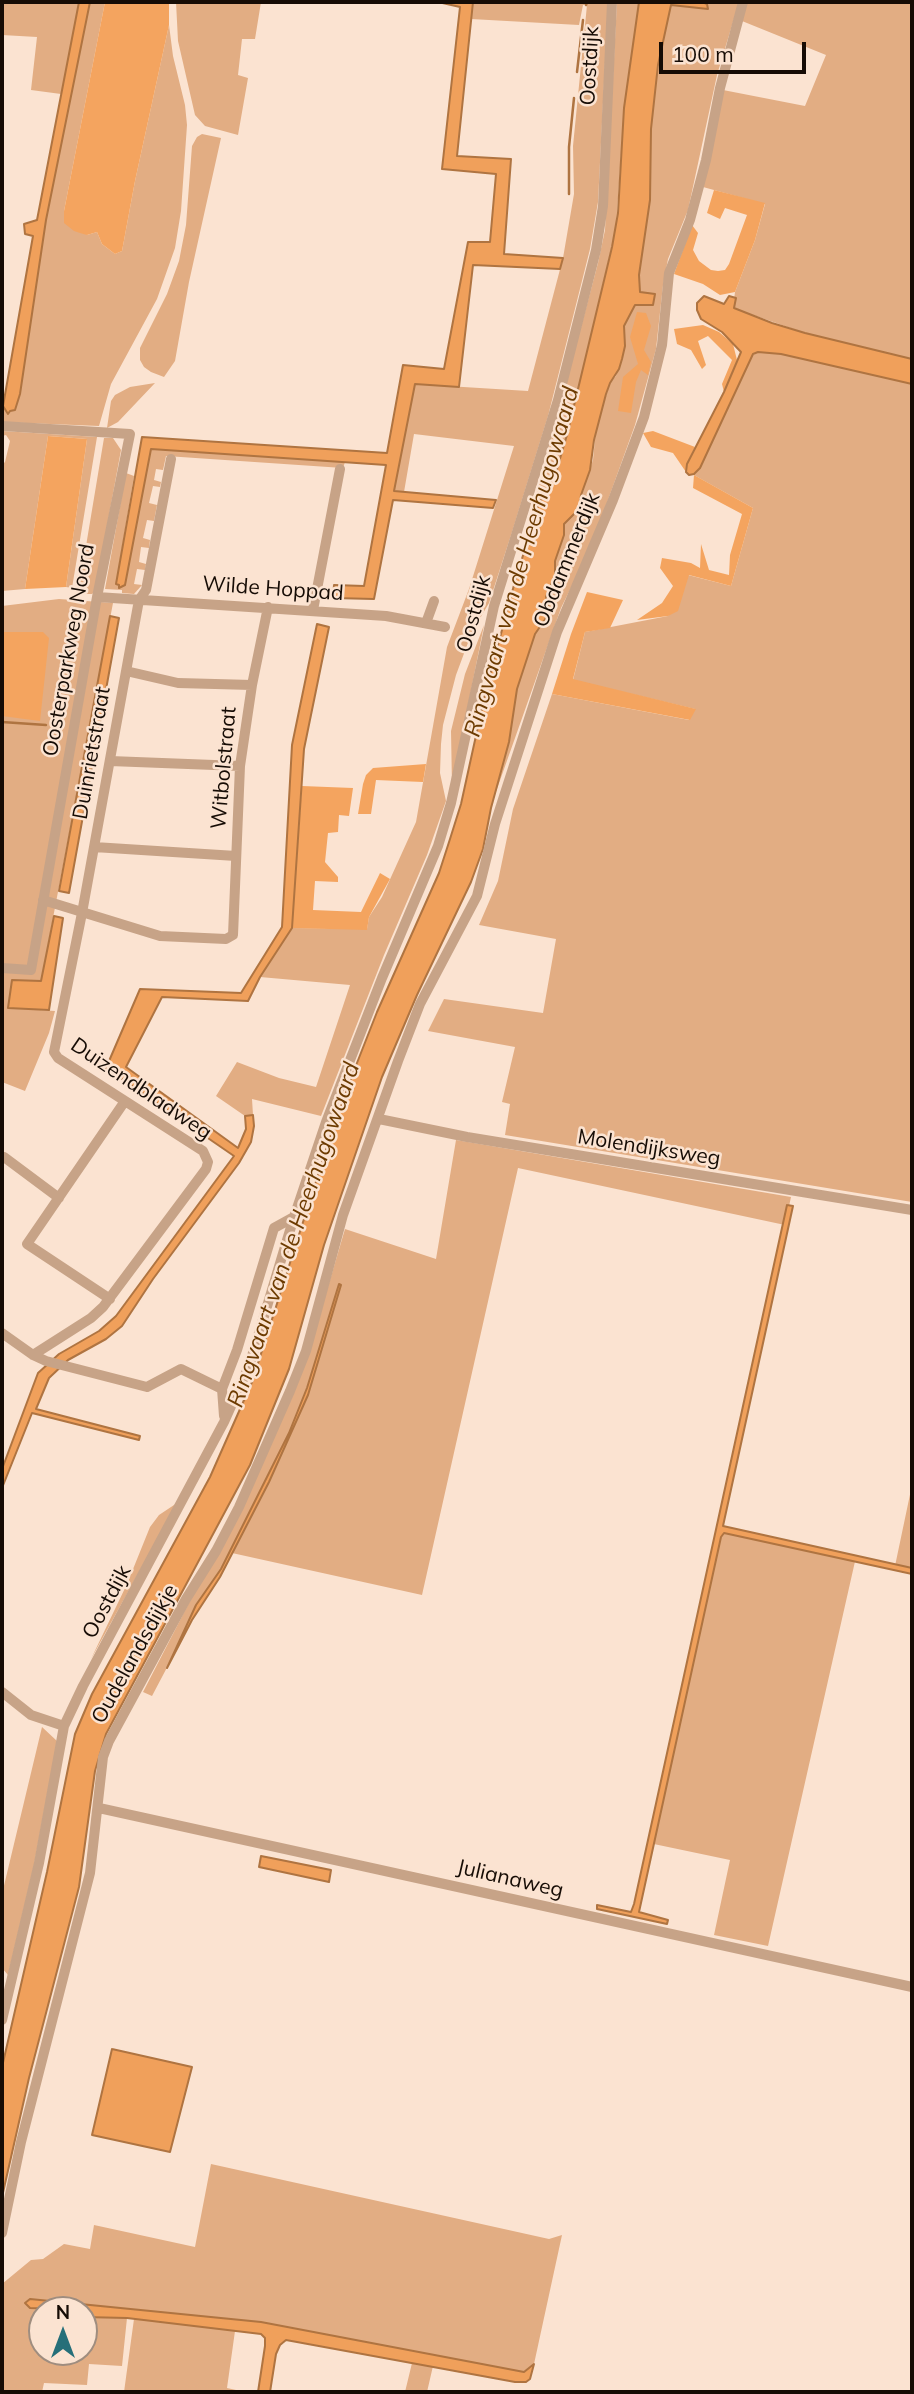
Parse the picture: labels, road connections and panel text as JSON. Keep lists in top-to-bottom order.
{
  "streets": {
    "street": [
      "Oostdijk",
      "Obdammerdijk",
      "Wilde Hoppad",
      "Oosterparkweg Noord",
      "Duinrietstraat",
      "Witbolstraat",
      "Duizendbladweg",
      "Molendijksweg",
      "Oudelandsdijkje",
      "Julianaweg"
    ]
  },
  "crossings": [
    ["Obdammerdijk", "Molendijksweg"],
    ["Obdammerdijk", "Oudelandsdijkje"],
    ["Wilde Hoppad", "Oosterparkweg Noord"],
    ["Wilde Hoppad", "Duinrietstraat"],
    ["Wilde Hoppad", "Witbolstraat"],
    ["Duinrietstraat", "Witbolstraat"],
    ["Duinrietstraat", "Duizendbladweg"],
    ["Witbolstraat", "Duizendbladweg"],
    ["Molendijksweg", "Oudelandsdijkje"],
    ["Oudelandsdijkje", "Julianaweg"]
  ],
  "water": ["Ringvaart van de Heerhugowaard"],
  "scale_bar": "100 m",
  "north": "top"
}
